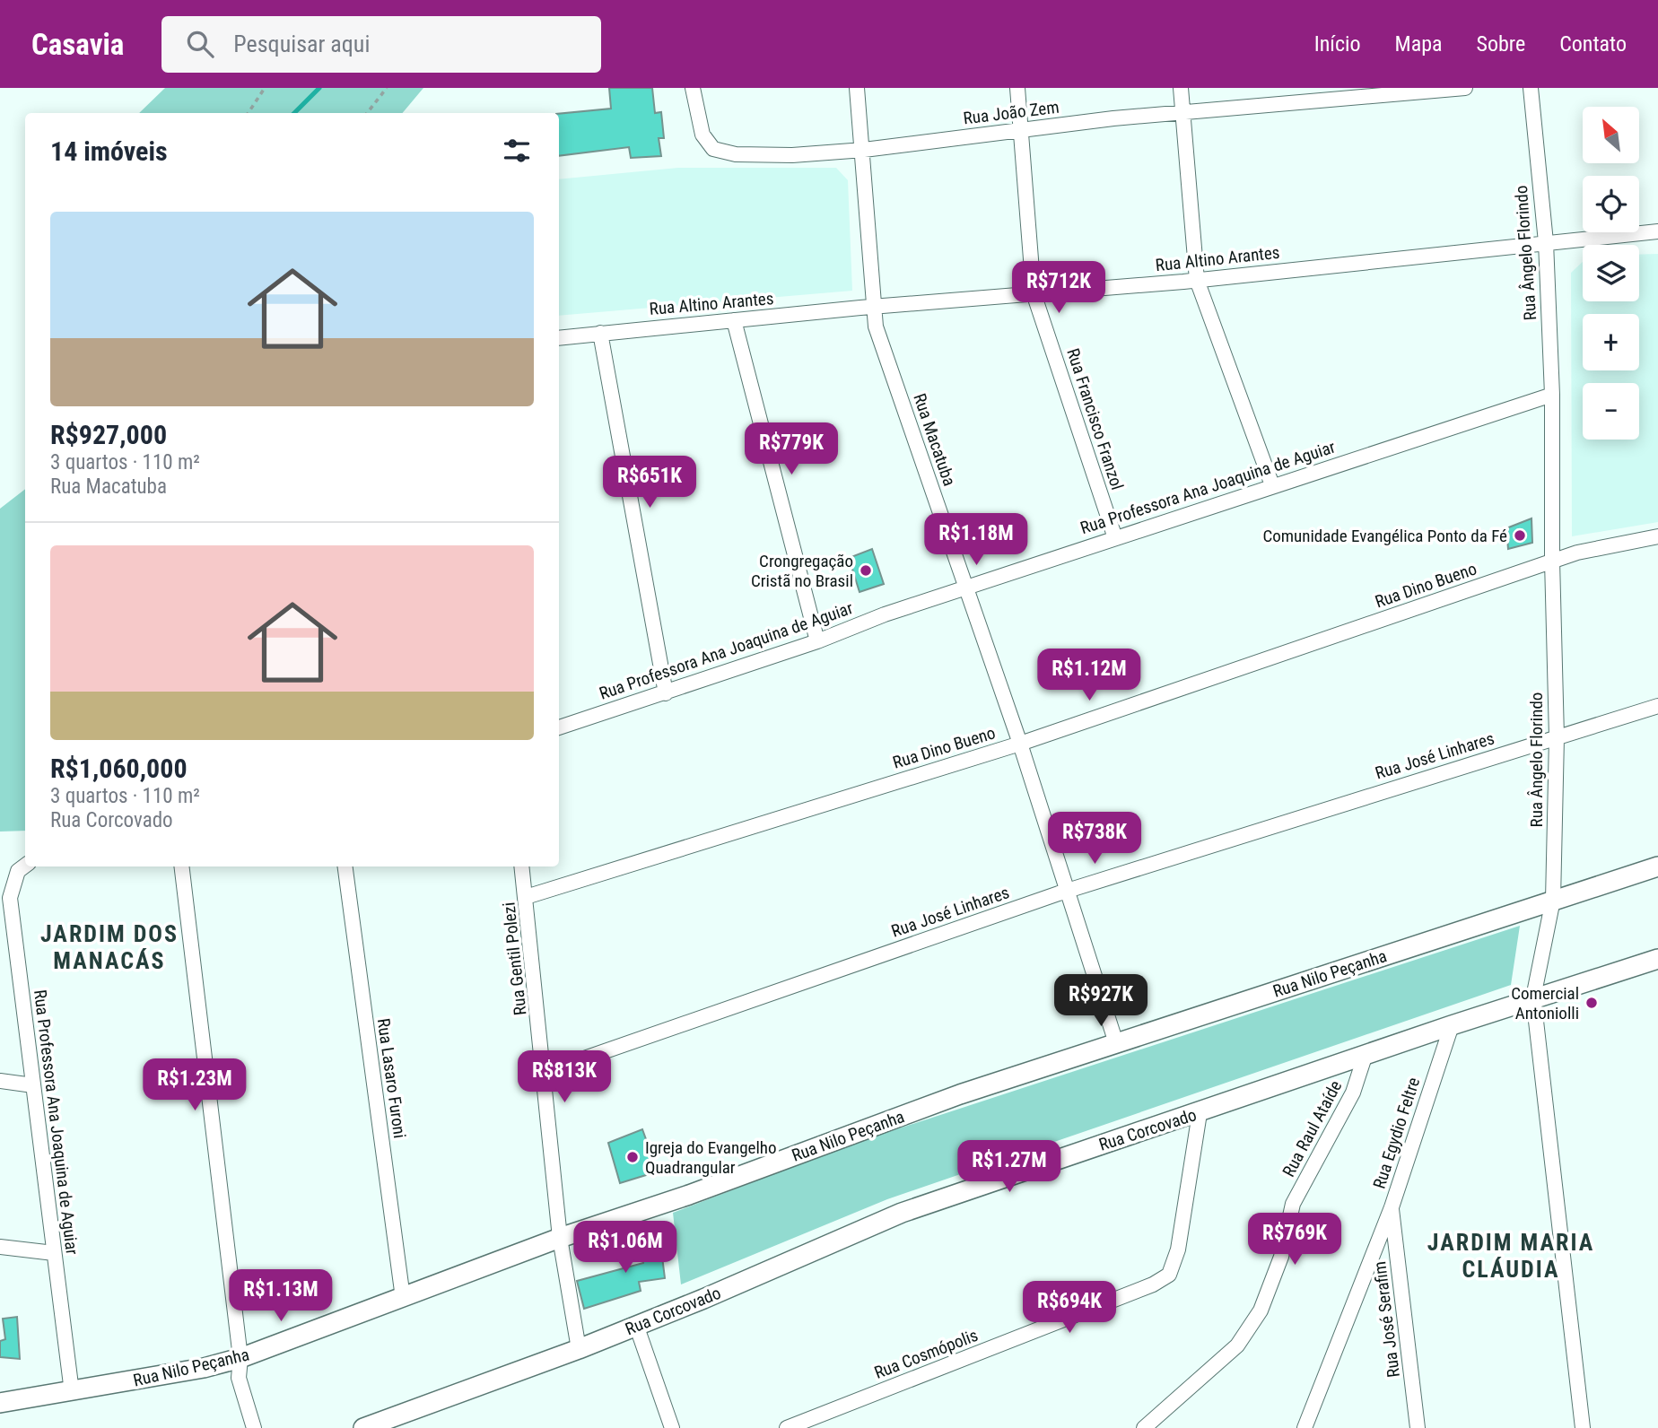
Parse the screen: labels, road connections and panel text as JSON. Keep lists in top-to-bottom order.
{
  "streets": {
    "street": [
      "Rua João Zem",
      "Rua Ângelo Florindo",
      "Rua Altino Arantes",
      "Rua Francisco Franzol",
      "Rua Macatuba",
      "Rua Professora Ana Joaquina de Aguiar",
      "Rua Dino Bueno",
      "Rua José Linhares",
      "Rua Gentil Polezi",
      "Rua Nilo Peçanha",
      "Rua Lasaro Furoni",
      "Rua Raul Ataíde",
      "Rua Corcovado",
      "Rua Egydio Feltre",
      "Rua José Serafim",
      "Rua Cosmópolis"
    ]
  },
  "crossings": [
    ["Rua João Zem", "Rua Francisco Franzol"],
    ["Rua João Zem", "Rua Macatuba"],
    ["Rua Ângelo Florindo", "Rua Altino Arantes"],
    ["Rua Ângelo Florindo", "Rua Professora Ana Joaquina de Aguiar"],
    ["Rua Ângelo Florindo", "Rua Dino Bueno"],
    ["Rua Ângelo Florindo", "Rua José Linhares"],
    ["Rua Ângelo Florindo", "Rua Nilo Peçanha"],
    ["Rua Ângelo Florindo", "Rua Corcovado"],
    ["Rua Altino Arantes", "Rua Francisco Franzol"],
    ["Rua Altino Arantes", "Rua Macatuba"],
    ["Rua Francisco Franzol", "Rua Professora Ana Joaquina de Aguiar"],
    ["Rua Macatuba", "Rua Professora Ana Joaquina de Aguiar"],
    ["Rua Macatuba", "Rua Dino Bueno"],
    ["Rua Macatuba", "Rua José Linhares"],
    ["Rua Macatuba", "Rua Nilo Peçanha"],
    ["Rua Professora Ana Joaquina de Aguiar", "Rua Nilo Peçanha"],
    ["Rua Dino Bueno", "Rua Gentil Polezi"],
    ["Rua José Linhares", "Rua Gentil Polezi"],
    ["Rua Gentil Polezi", "Rua Nilo Peçanha"],
    ["Rua Gentil Polezi", "Rua Corcovado"],
    ["Rua Nilo Peçanha", "Rua Lasaro Furoni"],
    ["Rua Raul Ataíde", "Rua Corcovado"],
    ["Rua Corcovado", "Rua Egydio Feltre"],
    ["Rua Corcovado", "Rua Cosmópolis"],
    ["Rua Egydio Feltre", "Rua José Serafim"]
  ],
  "districts": ["JARDIM DOS MANACÁS", "JARDIM MARIA CLÁUDIA"],
  "places": [
    "Comunidade Evangélica Ponto da Fé",
    "Crongregação Cristã no Brasil",
    "Comercial Antoniolli",
    "Igreja do Evangelho Quadrangular"
  ],
  "north": "top left",
  "page": {
    "header": "Casavia",
    "search": "Pesquisar aqui",
    "nav": [
      "Início",
      "Mapa",
      "Sobre",
      "Contato"
    ],
    "map_buttons": ["+", "−"],
    "heading": "14 imóveis",
    "list": [
      {
        "name": "R$927,000",
        "note": "3 quartos · 110 m² · Rua Macatuba"
      },
      {
        "name": "R$1,060,000",
        "note": "3 quartos · 110 m² · Rua Corcovado"
      }
    ],
    "price": [
      "R$712K",
      "R$779K",
      "R$651K",
      "R$1.18M",
      "R$1.12M",
      "R$738K",
      "R$927K",
      "R$813K",
      "R$1.23M",
      "R$1.27M",
      "R$769K",
      "R$1.06M",
      "R$1.13M",
      "R$694K"
    ]
  }
}
